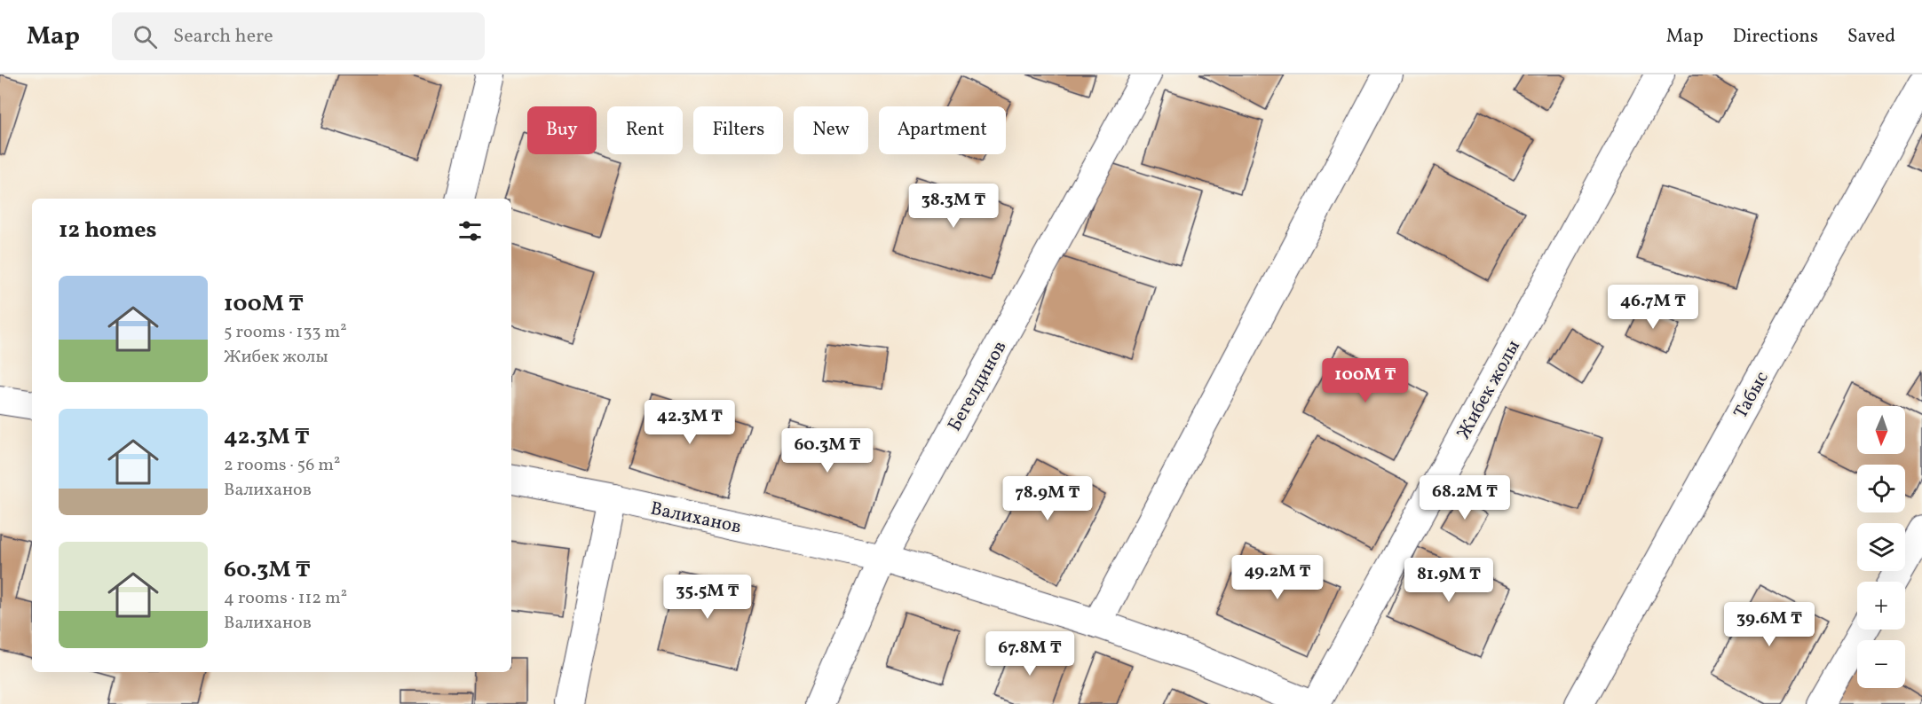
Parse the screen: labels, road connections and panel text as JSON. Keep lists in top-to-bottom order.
{
  "streets": {
    "street": [
      "Бегелдинов",
      "Жибек жолы",
      "Табыс",
      "Валиханов"
    ]
  },
  "crossings": [
    ["Бегелдинов", "Валиханов"]
  ],
  "north": "bottom",
  "page": {
    "header": "Map",
    "search": "Search here",
    "nav": ["Map", "Directions", "Saved"],
    "chip": [
      "Buy",
      "Rent",
      "Filters",
      "New",
      "Apartment"
    ],
    "price": [
      "38.3M ₸",
      "46.7M ₸",
      "100M ₸",
      "42.3M ₸",
      "60.3M ₸",
      "68.2M ₸",
      "78.9M ₸",
      "49.2M ₸",
      "81.9M ₸",
      "35.5M ₸",
      "39.6M ₸",
      "67.8M ₸"
    ],
    "heading": "12 homes",
    "list": [
      {
        "name": "100M ₸",
        "note": "5 rooms · 133 m² · Жибек жолы"
      },
      {
        "name": "42.3M ₸",
        "note": "2 rooms · 56 m² · Валиханов"
      },
      {
        "name": "60.3M ₸",
        "note": "4 rooms · 112 m² · Валиханов"
      }
    ],
    "map_buttons": ["+", "−"]
  }
}
